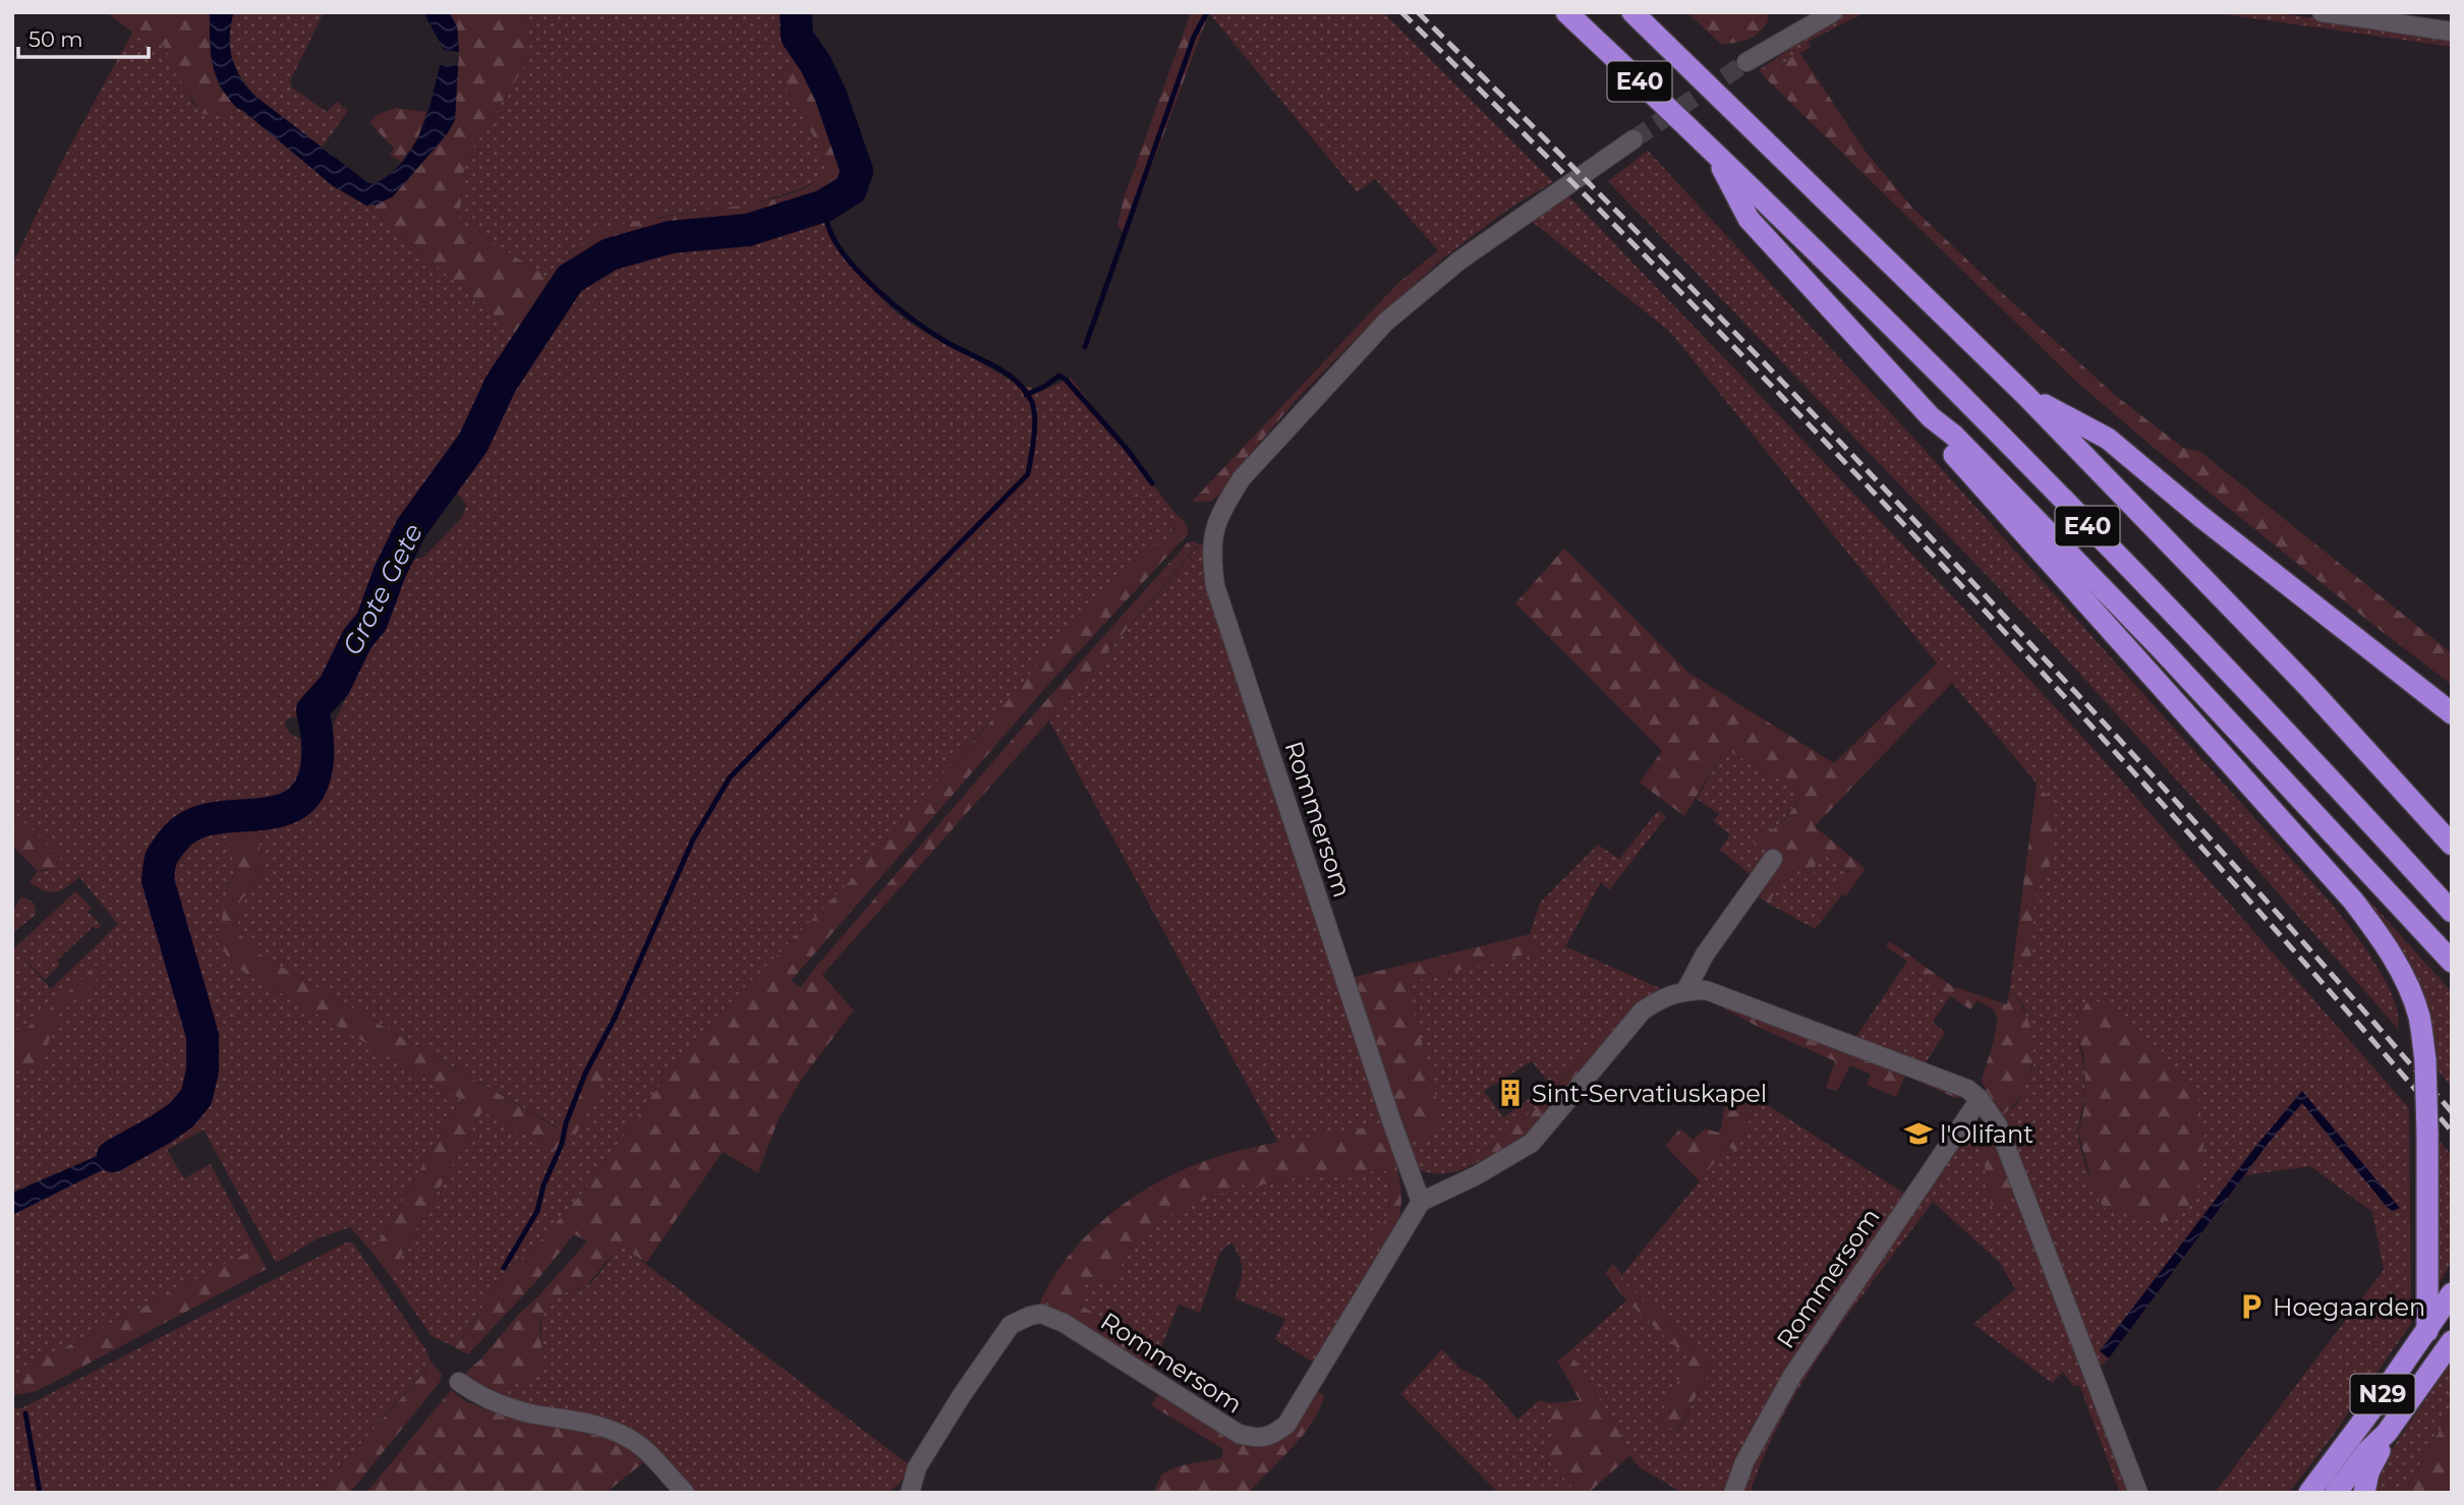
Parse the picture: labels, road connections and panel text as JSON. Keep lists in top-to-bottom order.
{
  "streets": {
    "highway": ["E40", "N29"],
    "street": ["Rommersom"]
  },
  "water": ["Grote Gete"],
  "places": {
    "building": ["Sint-Servatiuskapel"],
    "school or university": ["l'Olifant"],
    "parking": ["Hoegaarden"]
  },
  "scale_bar": "50 m"
}
